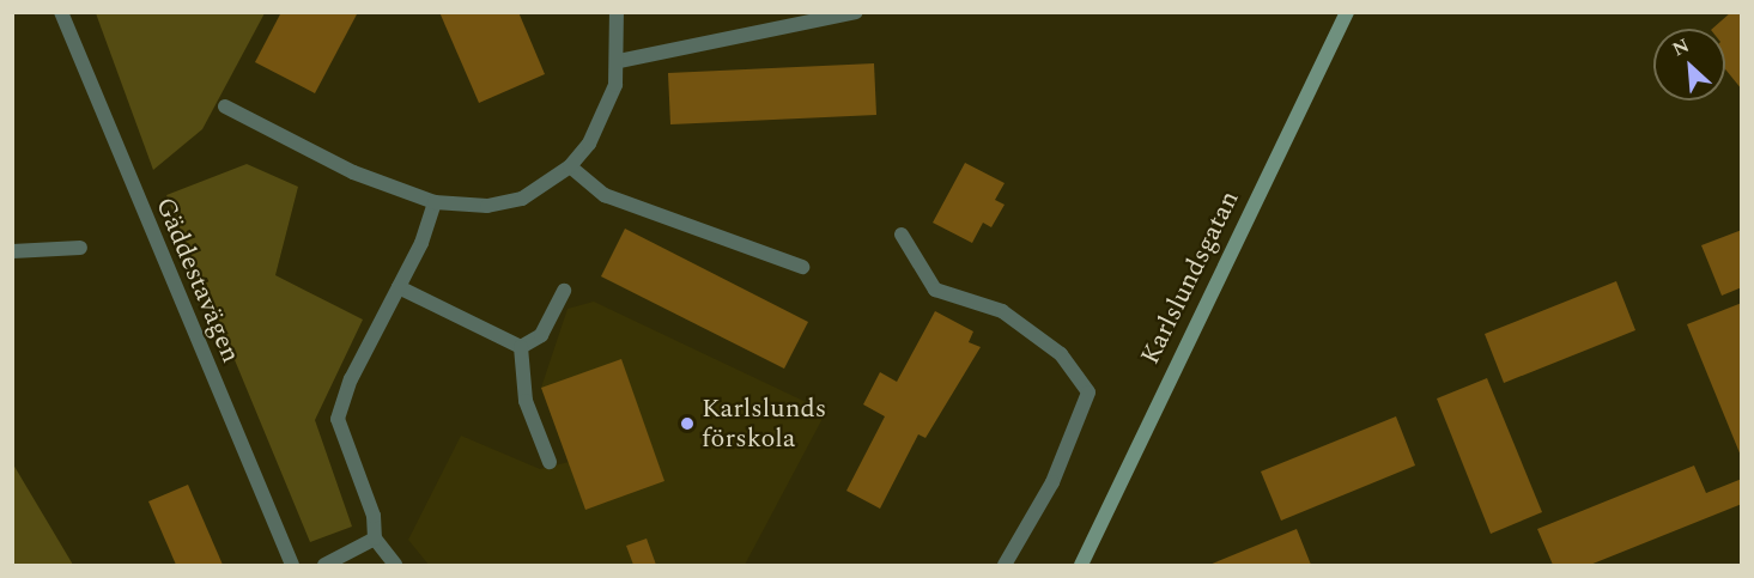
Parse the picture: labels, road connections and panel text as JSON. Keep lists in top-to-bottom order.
{
  "streets": {
    "main road": ["Karlslundsgatan"],
    "street": ["Gäddestavägen"]
  },
  "places": ["Karlslunds förskola"],
  "north": "top left"
}
